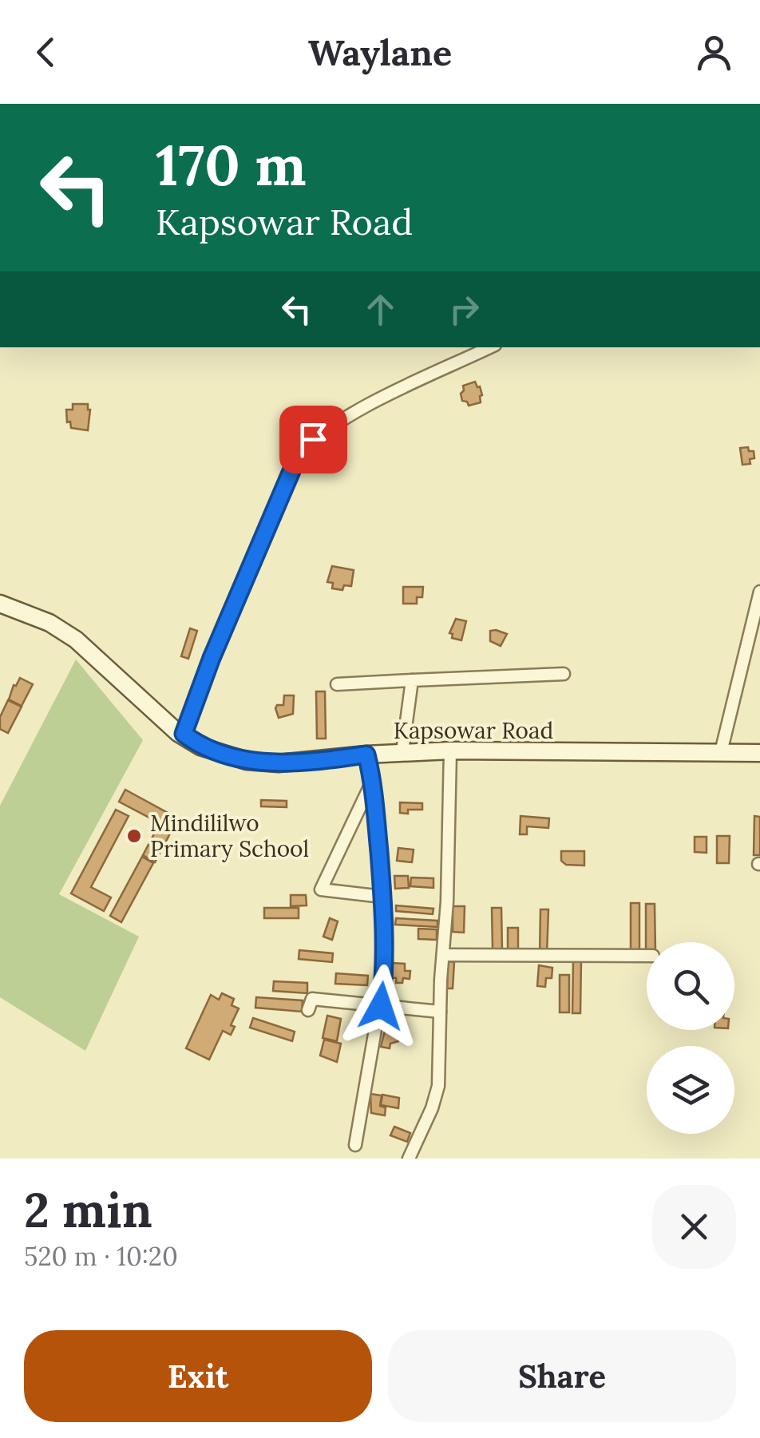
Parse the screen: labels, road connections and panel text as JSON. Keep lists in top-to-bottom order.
{
  "streets": {
    "main road": ["Kapsowar Road"]
  },
  "places": ["Mindililwo Primary School"],
  "page": {
    "header": "Waylane",
    "turn": ["170 m", "Kapsowar Road"],
    "heading": ["2 min", "520 m · 10:20"],
    "buttons": ["Exit", "Share"]
  }
}
